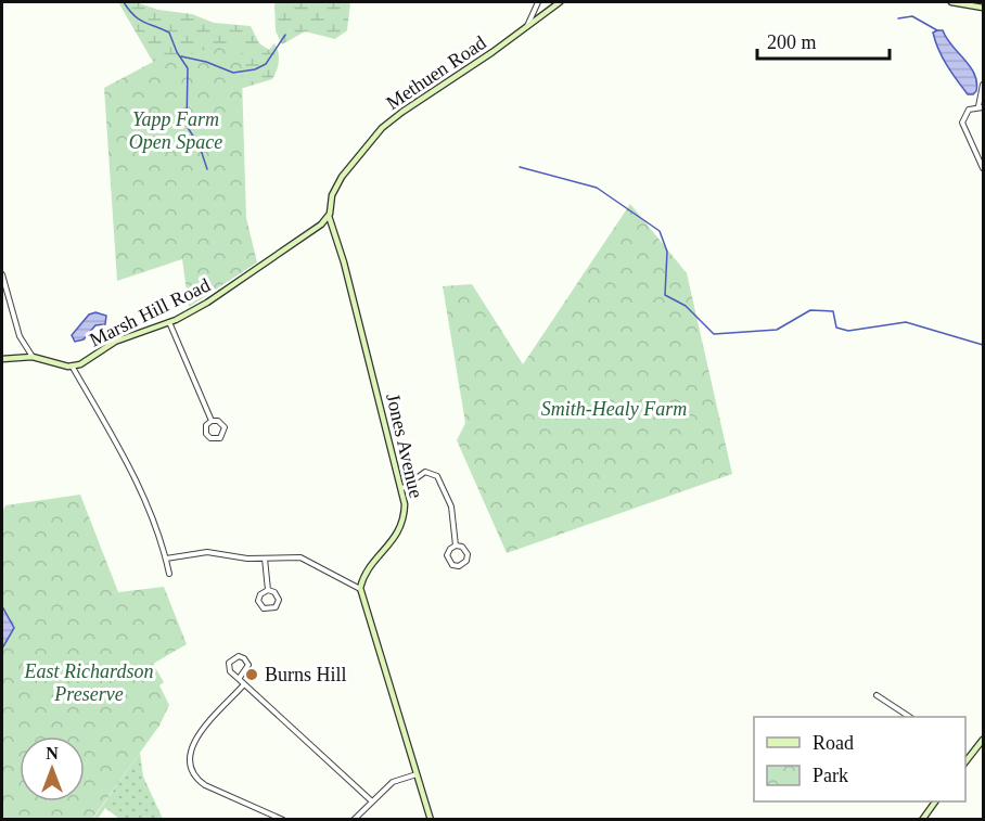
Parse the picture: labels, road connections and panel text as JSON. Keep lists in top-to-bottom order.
{
  "streets": {
    "street": ["Methuen Road", "Marsh Hill Road", "Jones Avenue"]
  },
  "crossings": [
    ["Methuen Road", "Marsh Hill Road"],
    ["Methuen Road", "Jones Avenue"],
    ["Marsh Hill Road", "Jones Avenue"]
  ],
  "parks": ["Yapp Farm Open Space", "Smith-Healy Farm", "East Richardson Preserve"],
  "places": ["Burns Hill"],
  "legend": ["Road", "Park"],
  "scale_bar": "200 m",
  "north": "top"
}
